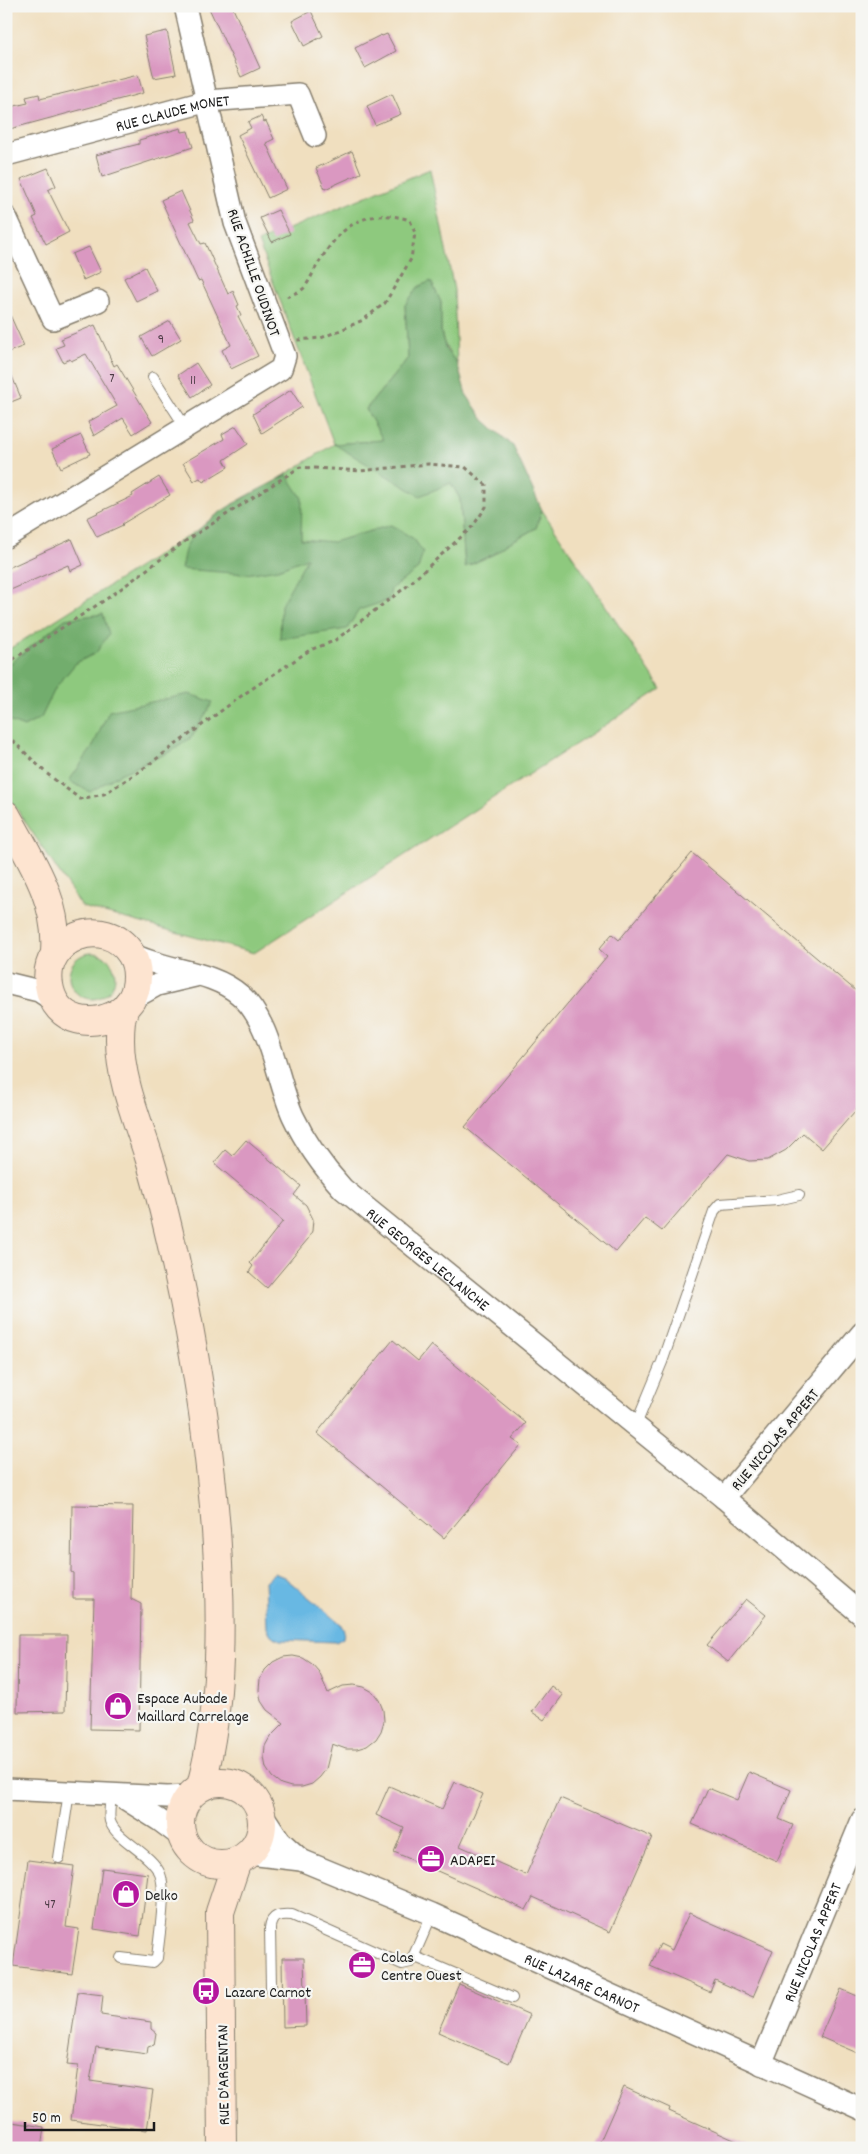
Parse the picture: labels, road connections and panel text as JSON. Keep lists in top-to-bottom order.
{
  "streets": {
    "main road": ["RUE D'ARGENTAN"],
    "street": [
      "RUE CLAUDE MONET",
      "RUE ACHILLE OUDINOT",
      "RUE GEORGES LECLANCHE",
      "RUE NICOLAS APPERT",
      "RUE LAZARE CARNOT"
    ]
  },
  "crossings": [
    ["RUE CLAUDE MONET", "RUE ACHILLE OUDINOT"],
    ["RUE GEORGES LECLANCHE", "RUE NICOLAS APPERT"],
    ["RUE NICOLAS APPERT", "RUE LAZARE CARNOT"],
    ["RUE LAZARE CARNOT", "RUE D'ARGENTAN"]
  ],
  "places": {
    "shop": ["Espace Aubade Maillard Carrelage", "Delko"],
    "office": ["ADAPEI", "Colas Centre Ouest"],
    "bus stop": ["Lazare Carnot"]
  },
  "house_numbers": [
    "9",
    "7",
    "11",
    "47"
  ],
  "scale_bar": "50 m"
}
